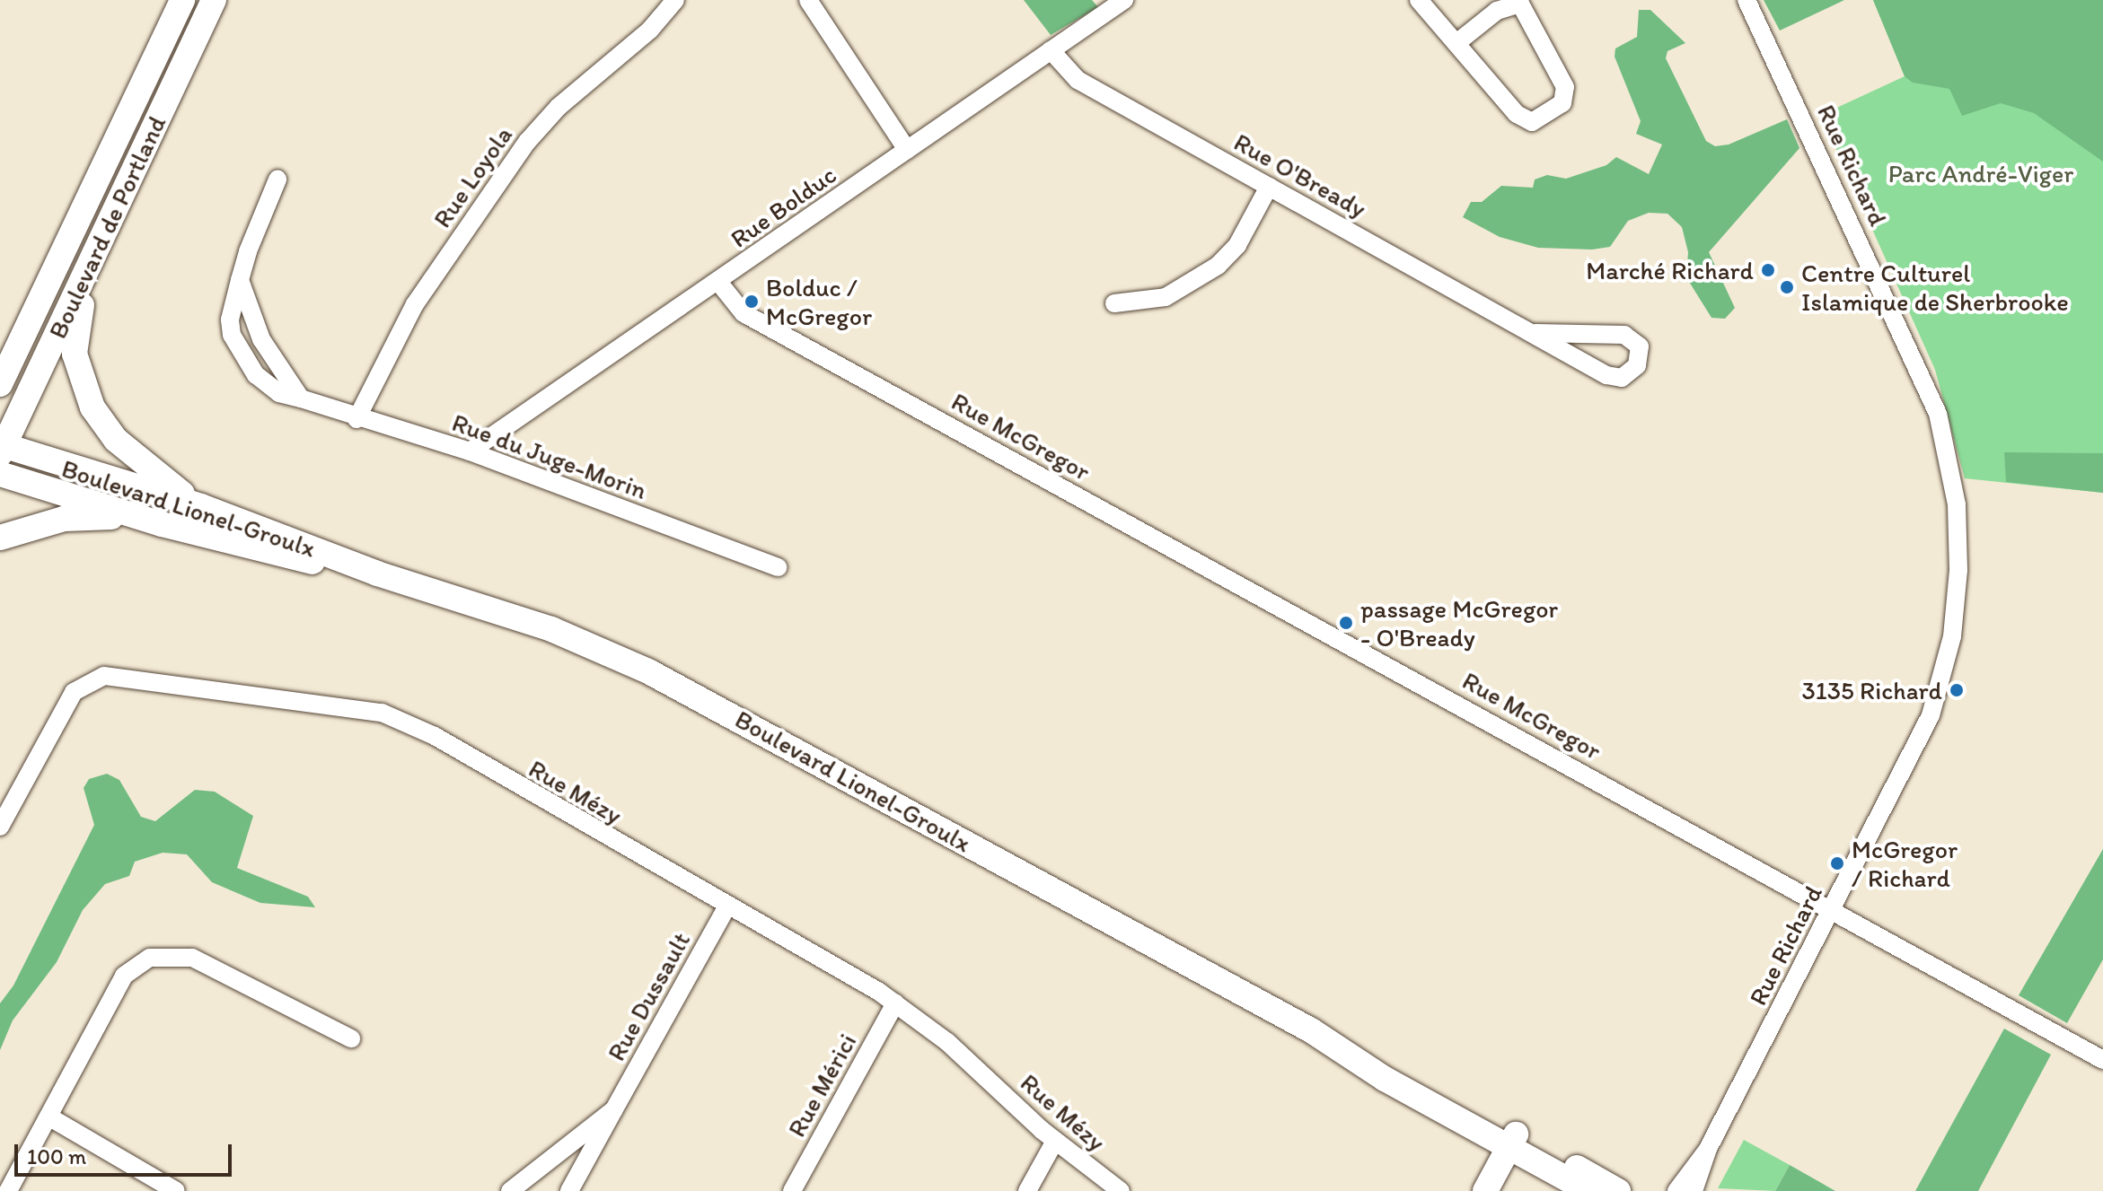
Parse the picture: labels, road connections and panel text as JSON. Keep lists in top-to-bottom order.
{
  "streets": {
    "main road": ["Boulevard de Portland", "Boulevard Lionel-Groulx"],
    "street": [
      "Rue Richard",
      "Rue O'Bready",
      "Rue Loyola",
      "Rue Bolduc",
      "Rue McGregor",
      "Rue du Juge-Morin",
      "Rue Mézy",
      "Rue Dussault",
      "Rue Mérici"
    ]
  },
  "crossings": [
    ["Rue Richard", "Rue McGregor"],
    ["Rue O'Bready", "Rue Bolduc"],
    ["Rue Loyola", "Rue du Juge-Morin"],
    ["Rue Bolduc", "Rue McGregor"],
    ["Rue Bolduc", "Rue du Juge-Morin"],
    ["Boulevard de Portland", "Boulevard Lionel-Groulx"],
    ["Rue Mézy", "Rue Dussault"],
    ["Rue Mézy", "Rue Mérici"]
  ],
  "parks": ["Parc André-Viger"],
  "places": [
    "Marché Richard",
    "Centre Culturel Islamique de Sherbrooke",
    "Bolduc / McGregor",
    "passage McGregor - O'Bready",
    "3135 Richard",
    "McGregor / Richard"
  ],
  "scale_bar": "100 m"
}
